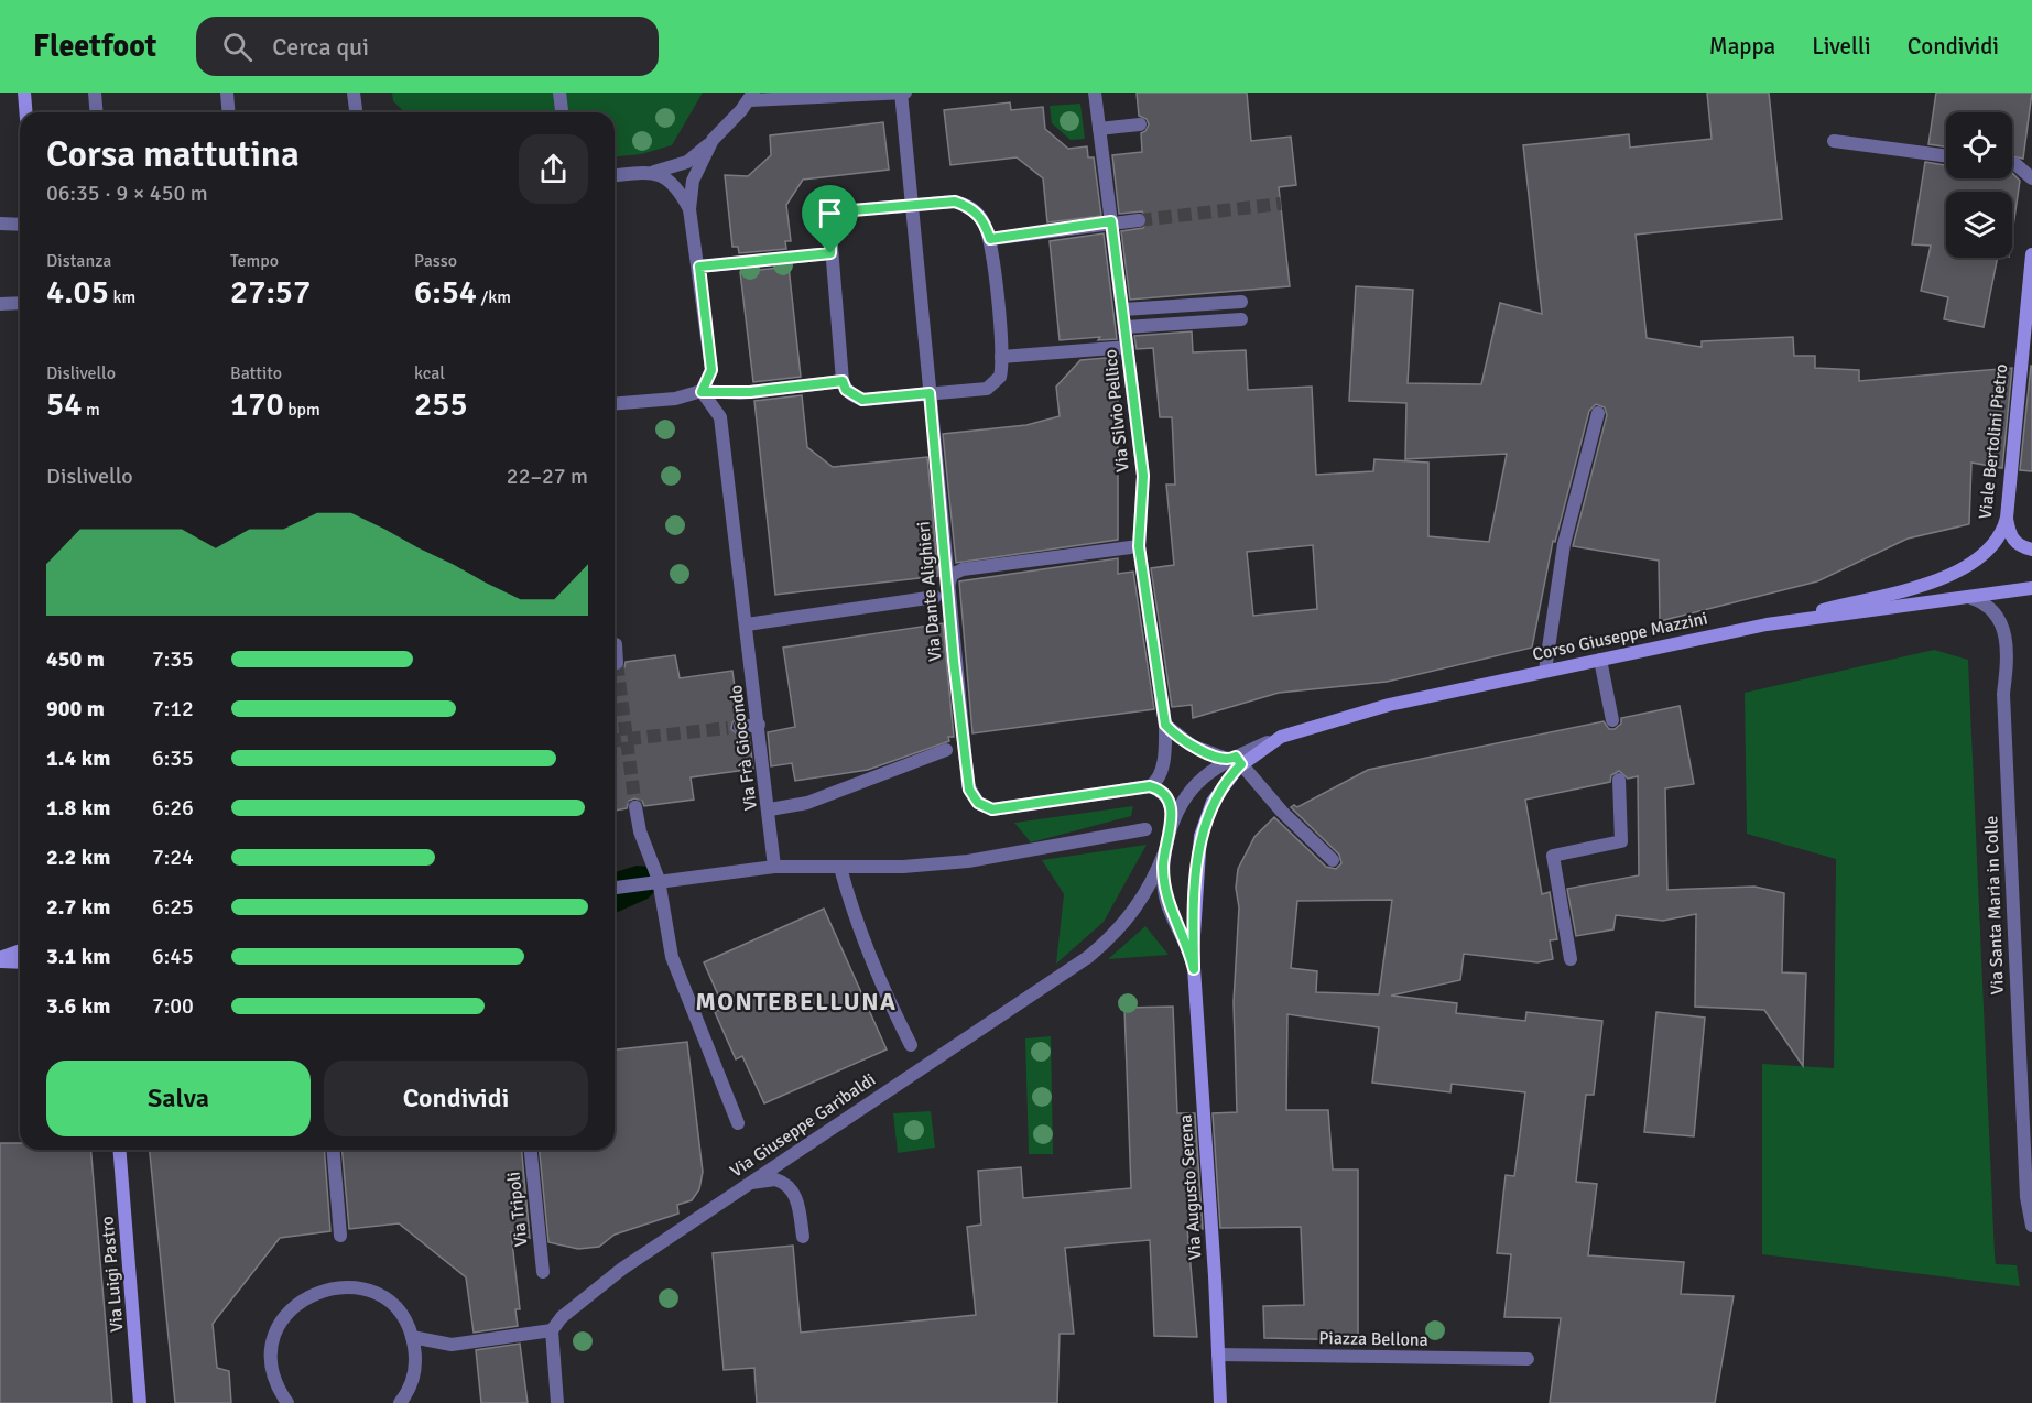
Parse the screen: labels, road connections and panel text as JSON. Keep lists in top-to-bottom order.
{
  "streets": {
    "main road": [
      "Viale Bertolini Pietro",
      "Corso Giuseppe Mazzini",
      "Via Giuseppe Garibaldi",
      "Via Augusto Serena",
      "Via Luigi Pastro"
    ],
    "street": [
      "Via Silvio Pellico",
      "Via Dante Alighieri",
      "Via Frà Giocondo",
      "Via Santa Maria in Colle",
      "Via Tripoli",
      "Piazza Bellona"
    ]
  },
  "crossings": [
    ["Viale Bertolini Pietro", "Corso Giuseppe Mazzini"],
    ["Corso Giuseppe Mazzini", "Via Santa Maria in Colle"],
    ["Corso Giuseppe Mazzini", "Via Giuseppe Garibaldi"],
    ["Via Giuseppe Garibaldi", "Via Augusto Serena"],
    ["Via Augusto Serena", "Piazza Bellona"]
  ],
  "districts": ["MONTEBELLUNA"],
  "page": {
    "header": "Fleetfoot",
    "search": "Cerca qui",
    "nav": ["Mappa", "Livelli", "Condividi"],
    "heading": ["Corsa mattutina", "06:35 · 9 × 450 m"],
    "stats": [
      ["Distanza", "4.05 km"],
      ["Tempo", "27:57"],
      ["Passo", "6:54 /km"],
      ["Dislivello", "54 m"],
      ["Battito", "170 bpm"],
      ["kcal", "255"]
    ],
    "chart": ["Dislivello", "22–27 m"],
    "list": [
      {
        "name": "450 m",
        "note": "7:35"
      },
      {
        "name": "900 m",
        "note": "7:12"
      },
      {
        "name": "1.4 km",
        "note": "6:35"
      },
      {
        "name": "1.8 km",
        "note": "6:26"
      },
      {
        "name": "2.2 km",
        "note": "7:24"
      },
      {
        "name": "2.7 km",
        "note": "6:25"
      },
      {
        "name": "3.1 km",
        "note": "6:45"
      },
      {
        "name": "3.6 km",
        "note": "7:00"
      }
    ],
    "buttons": ["Salva", "Condividi"]
  }
}
